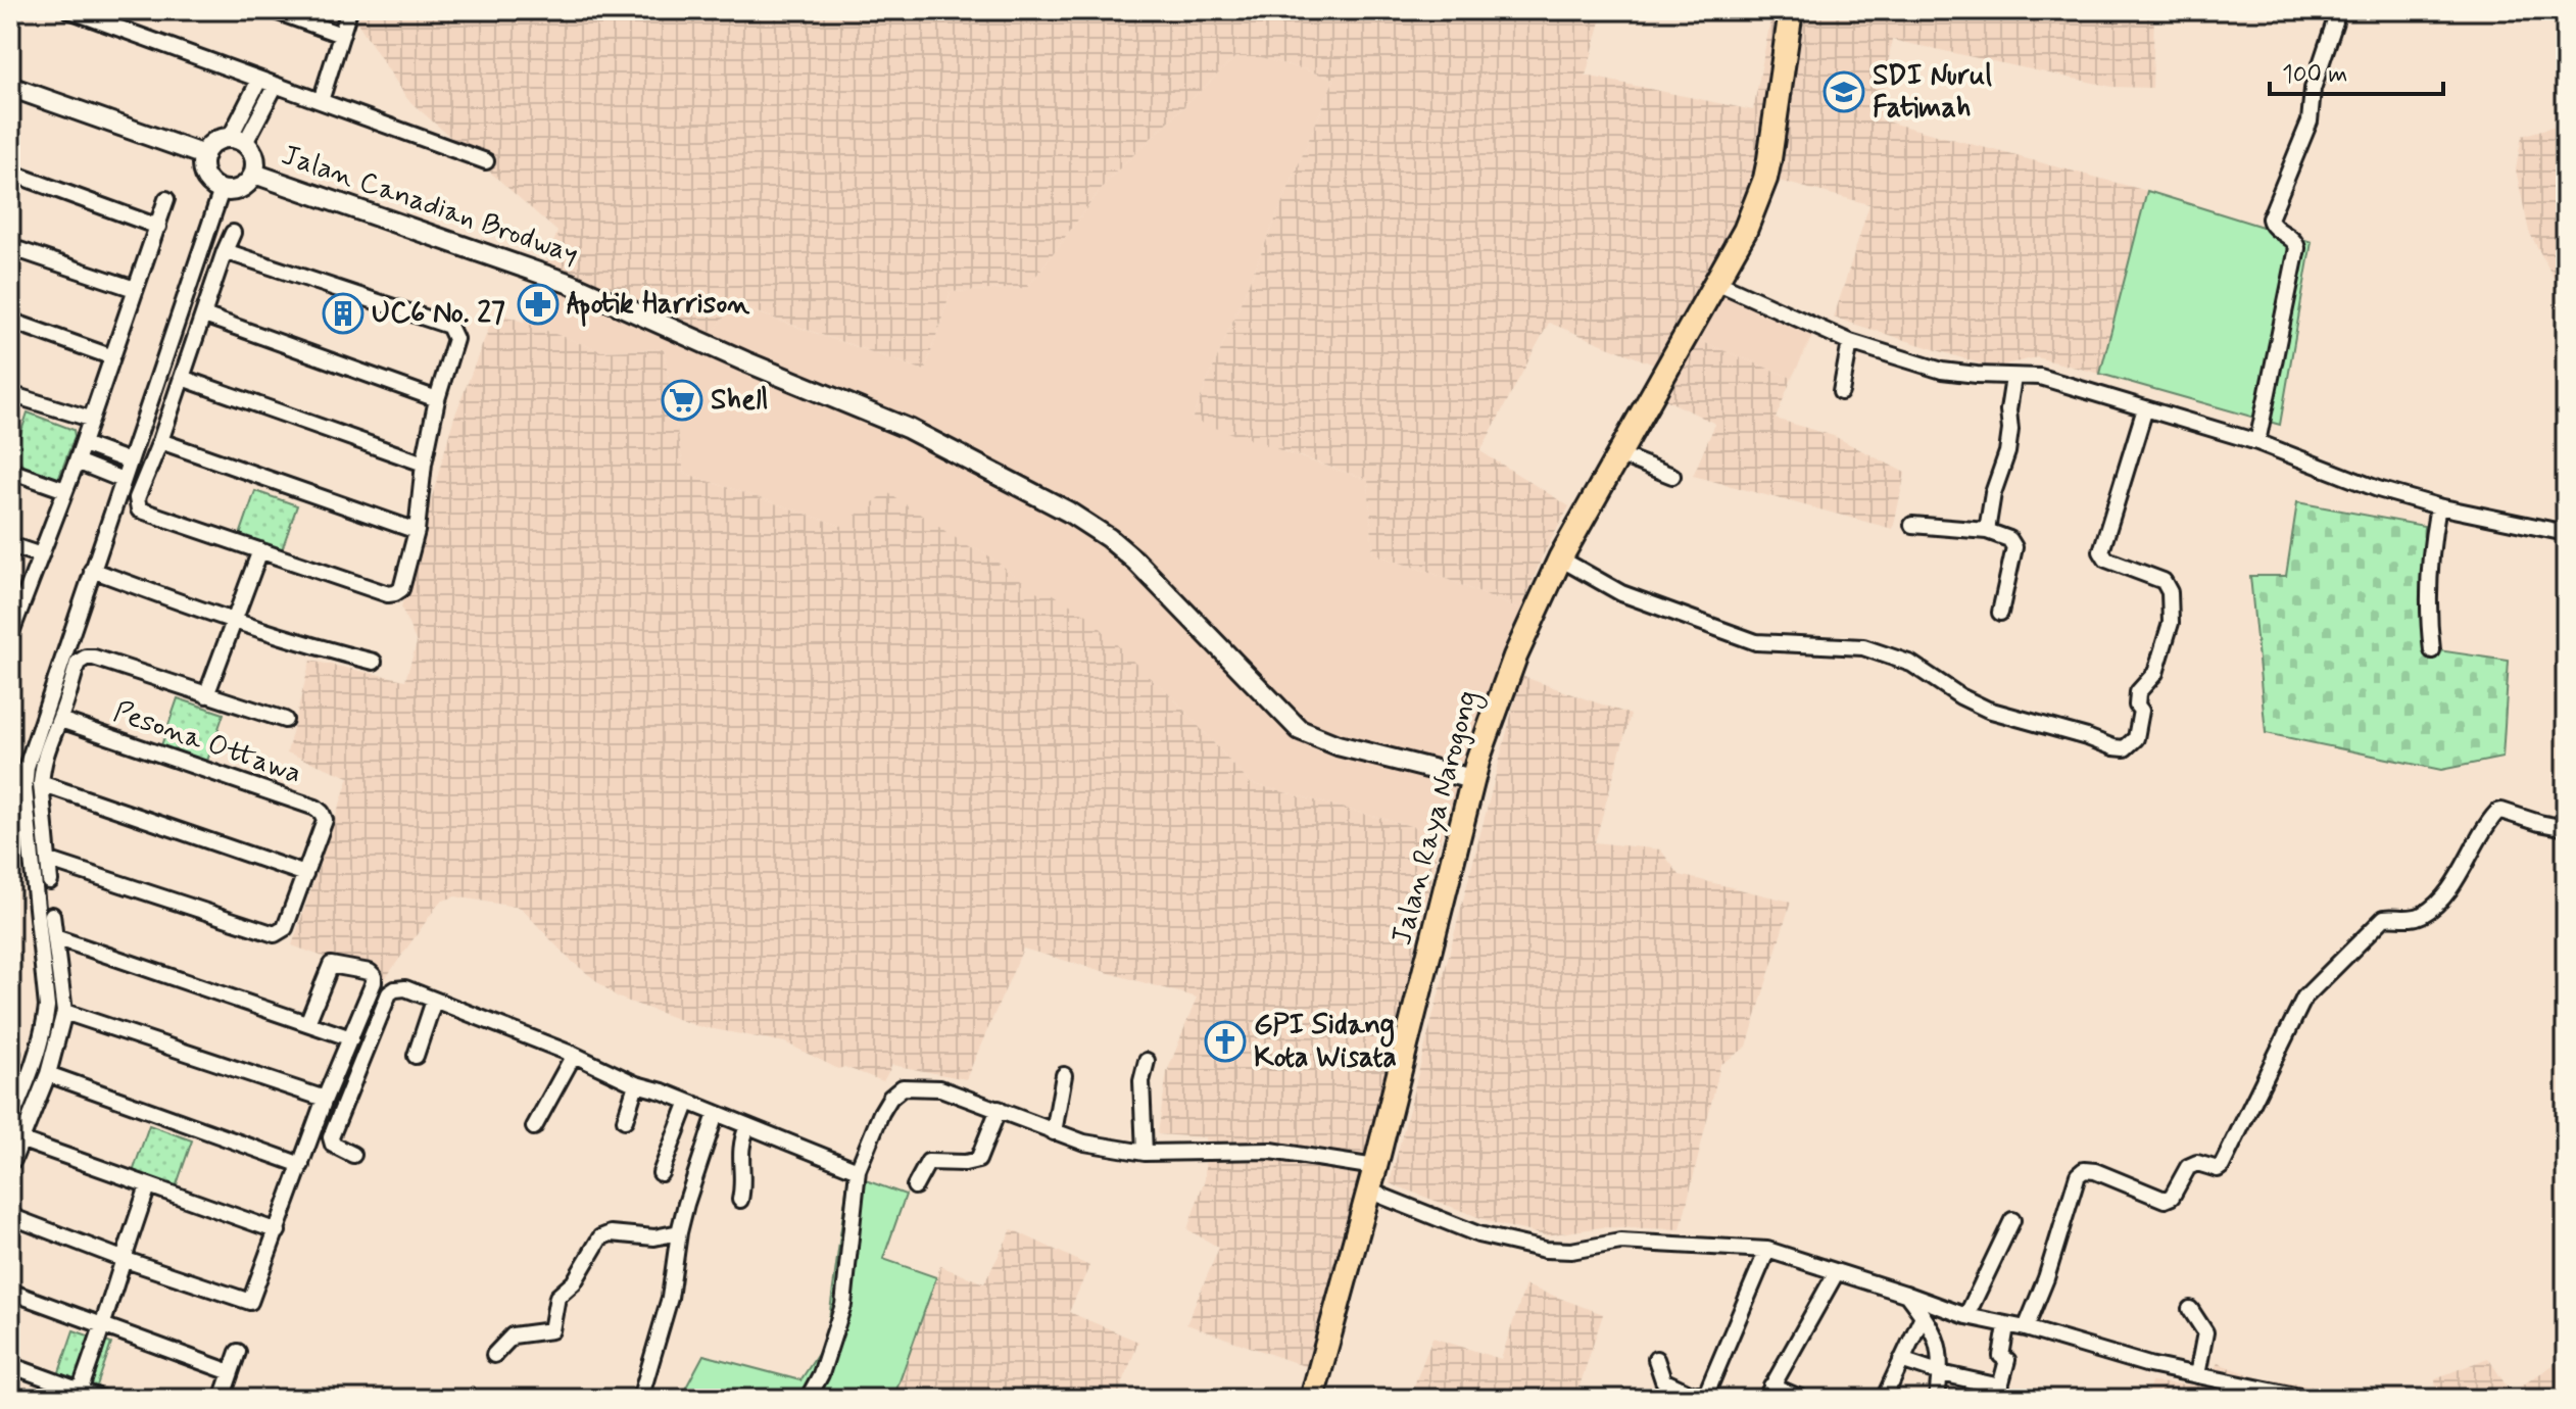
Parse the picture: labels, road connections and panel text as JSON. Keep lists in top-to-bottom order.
{
  "streets": {
    "main road": ["Jalan Raya Narogong"],
    "street": ["Jalan Canadian Brodway", "Pesona Ottawa"]
  },
  "crossings": [
    ["Jalan Canadian Brodway", "Jalan Raya Narogong"]
  ],
  "places": {
    "school or university": ["SDI Nurul Fatimah"],
    "pharmacy": ["Apotik Harrison"],
    "building": ["UC6 No. 27"],
    "supermarket": ["Shell"],
    "church": ["GPI Sidang Kota Wisata"]
  },
  "scale_bar": "100 m"
}
